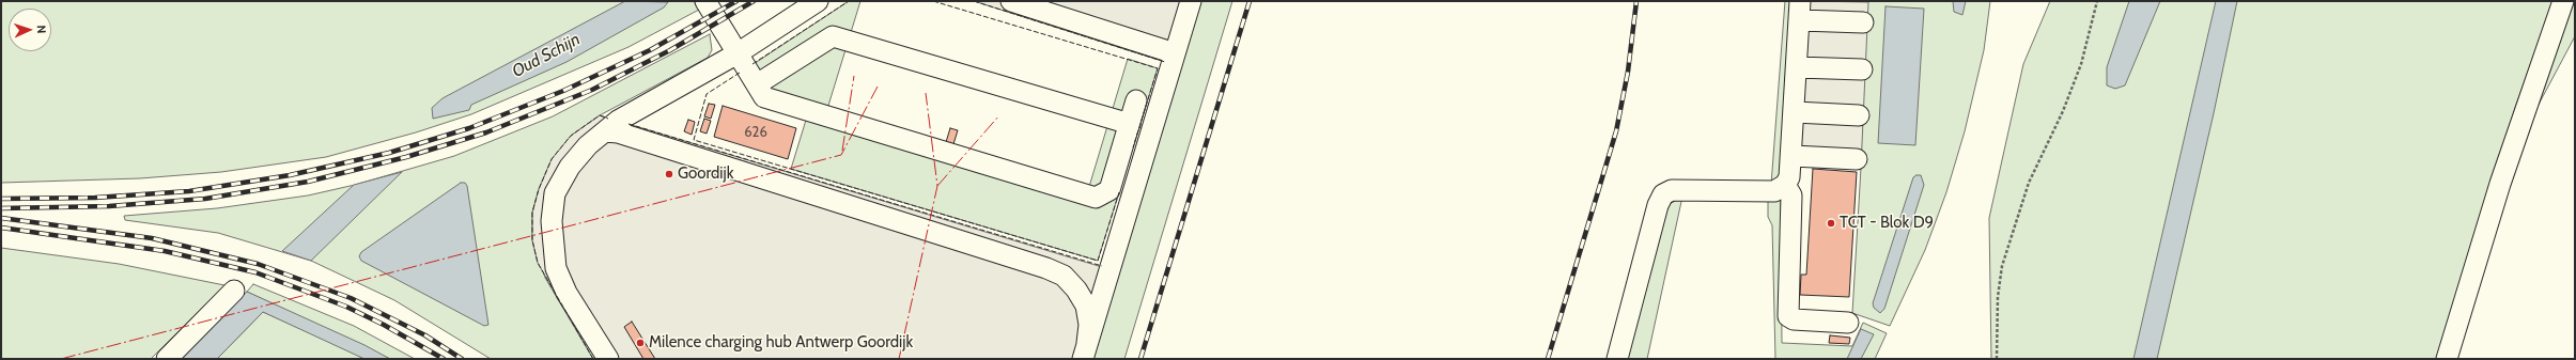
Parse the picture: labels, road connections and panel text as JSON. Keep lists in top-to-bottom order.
{
  "water": ["Oud Schijn"],
  "places": ["Goordijk", "TCT - Blok D9", "Milence charging hub Antwerp Goordijk"],
  "house_numbers": ["626"],
  "north": "right"
}
